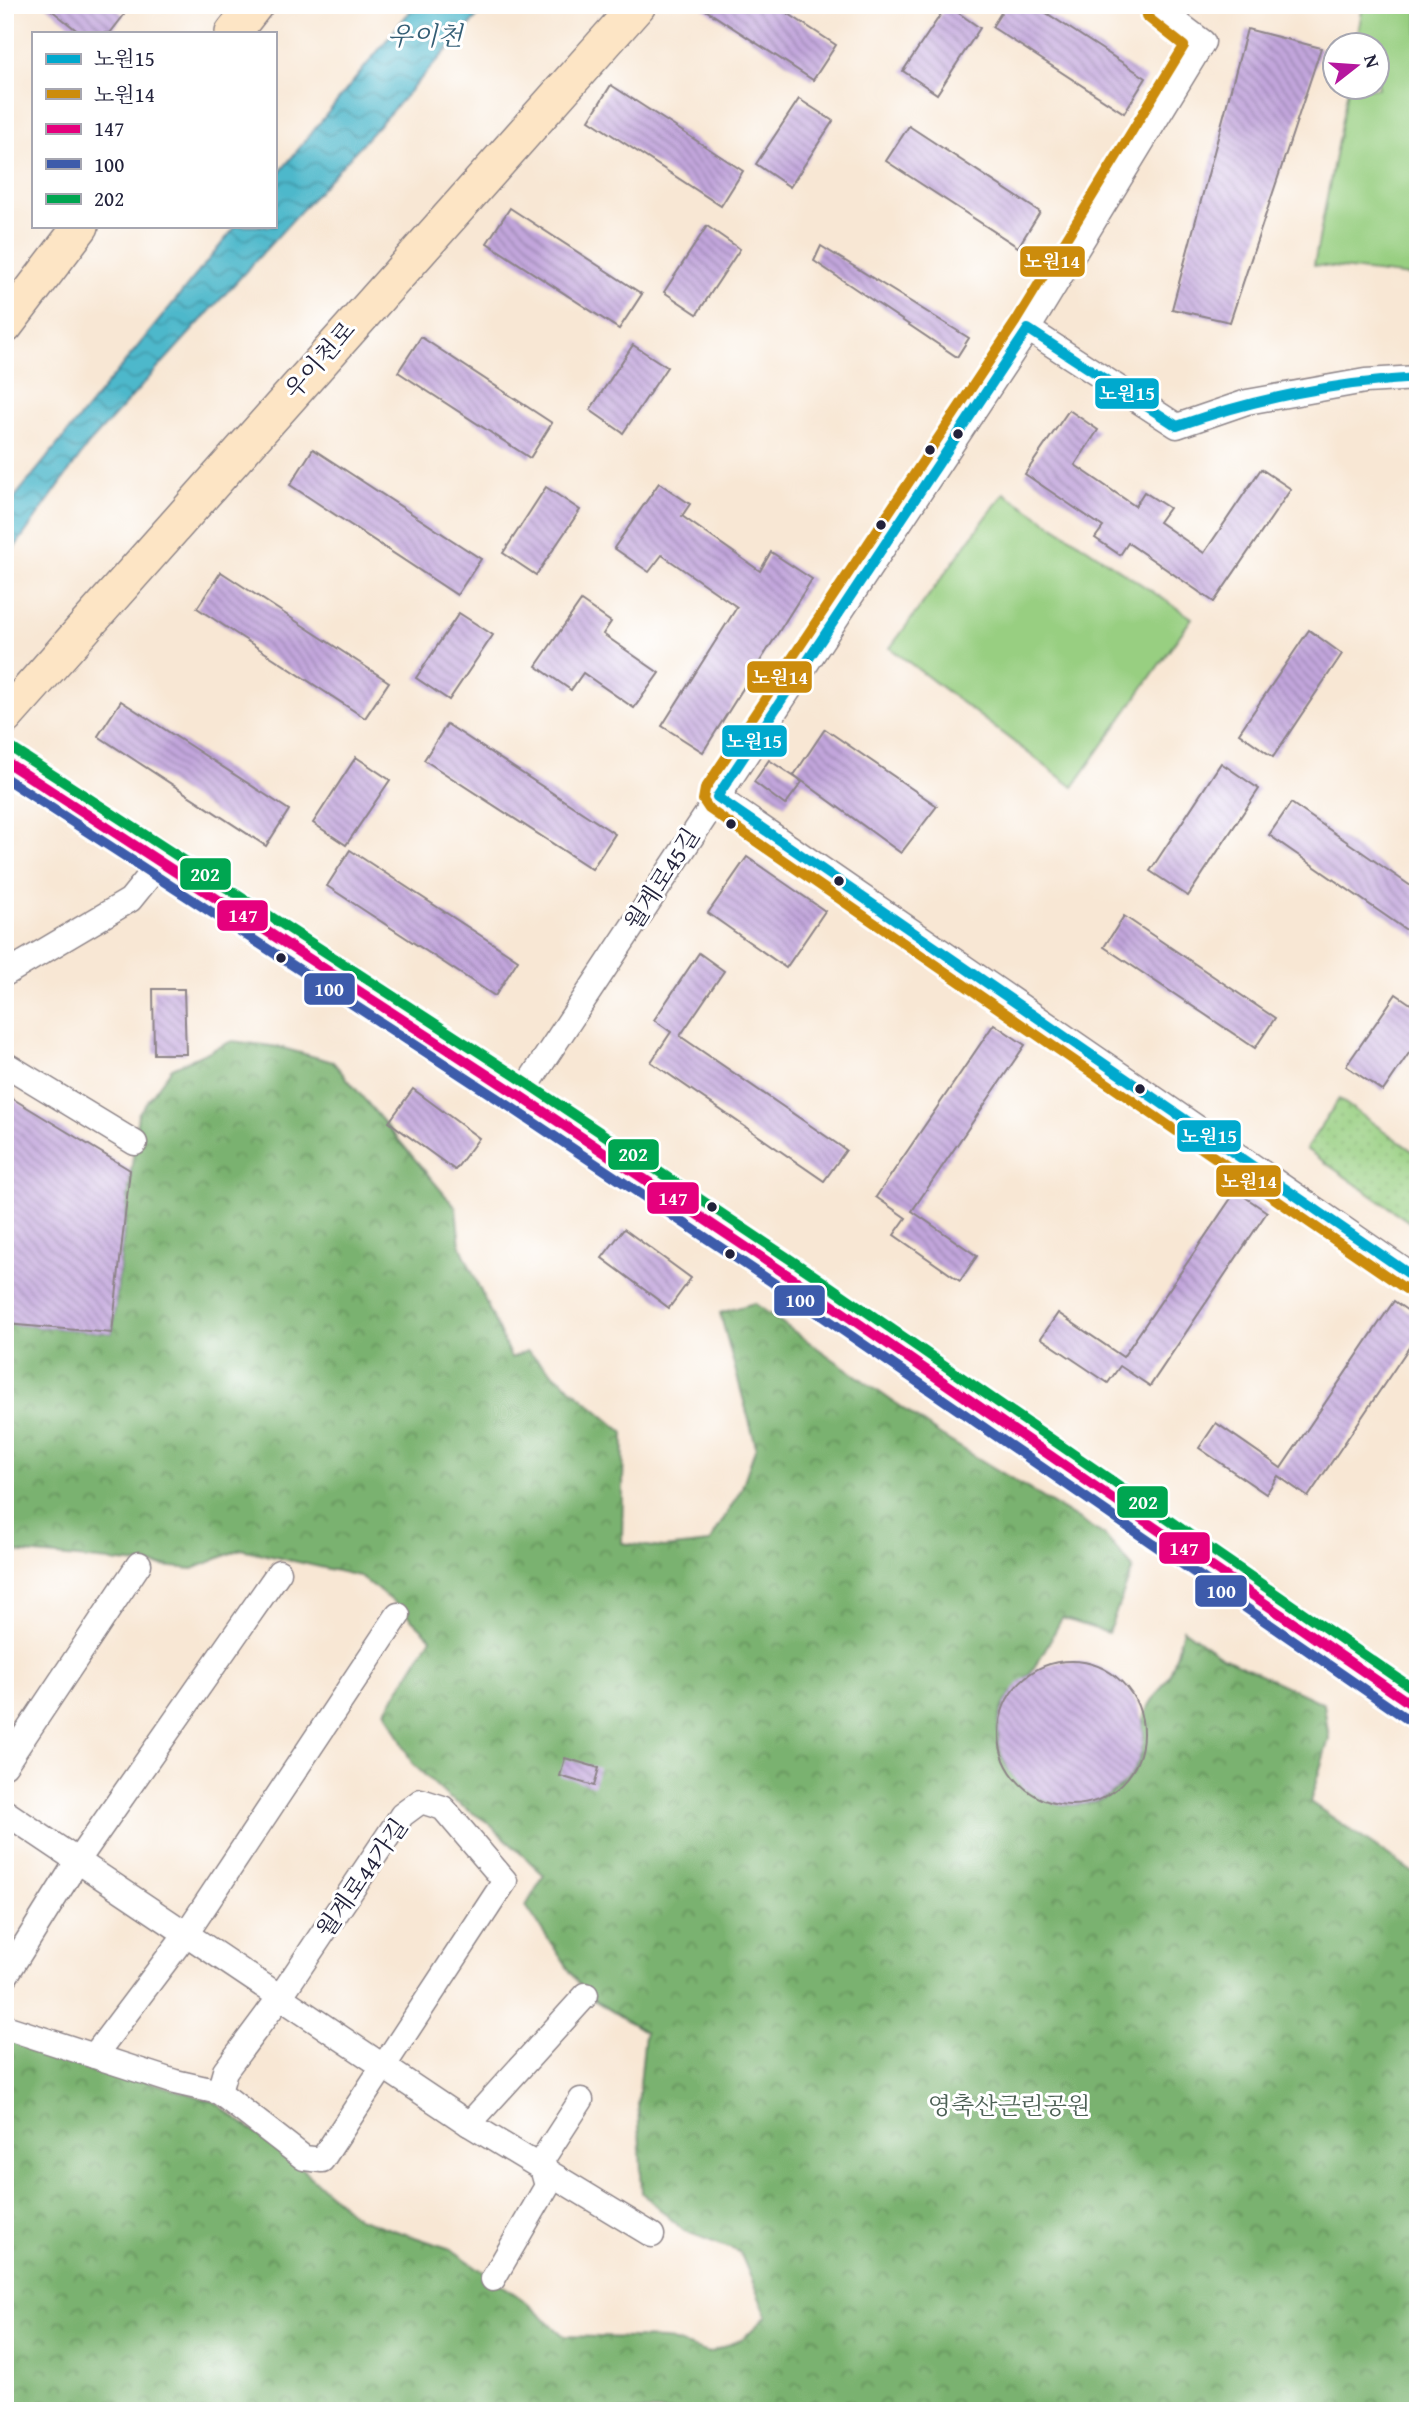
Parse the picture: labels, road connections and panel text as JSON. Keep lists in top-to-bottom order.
{
  "streets": {
    "main road": ["우이천로"],
    "street": ["월계로45길", "월계로44가길"]
  },
  "water": ["우이천"],
  "parks": ["영축산근린공원"],
  "lines": [
    "transit line 노원14",
    "transit line 노원15",
    "transit line 202",
    "transit line 147",
    "transit line 100"
  ],
  "legend": [
    "노원15",
    "노원14",
    "147",
    "100",
    "202"
  ],
  "north": "right"
}
